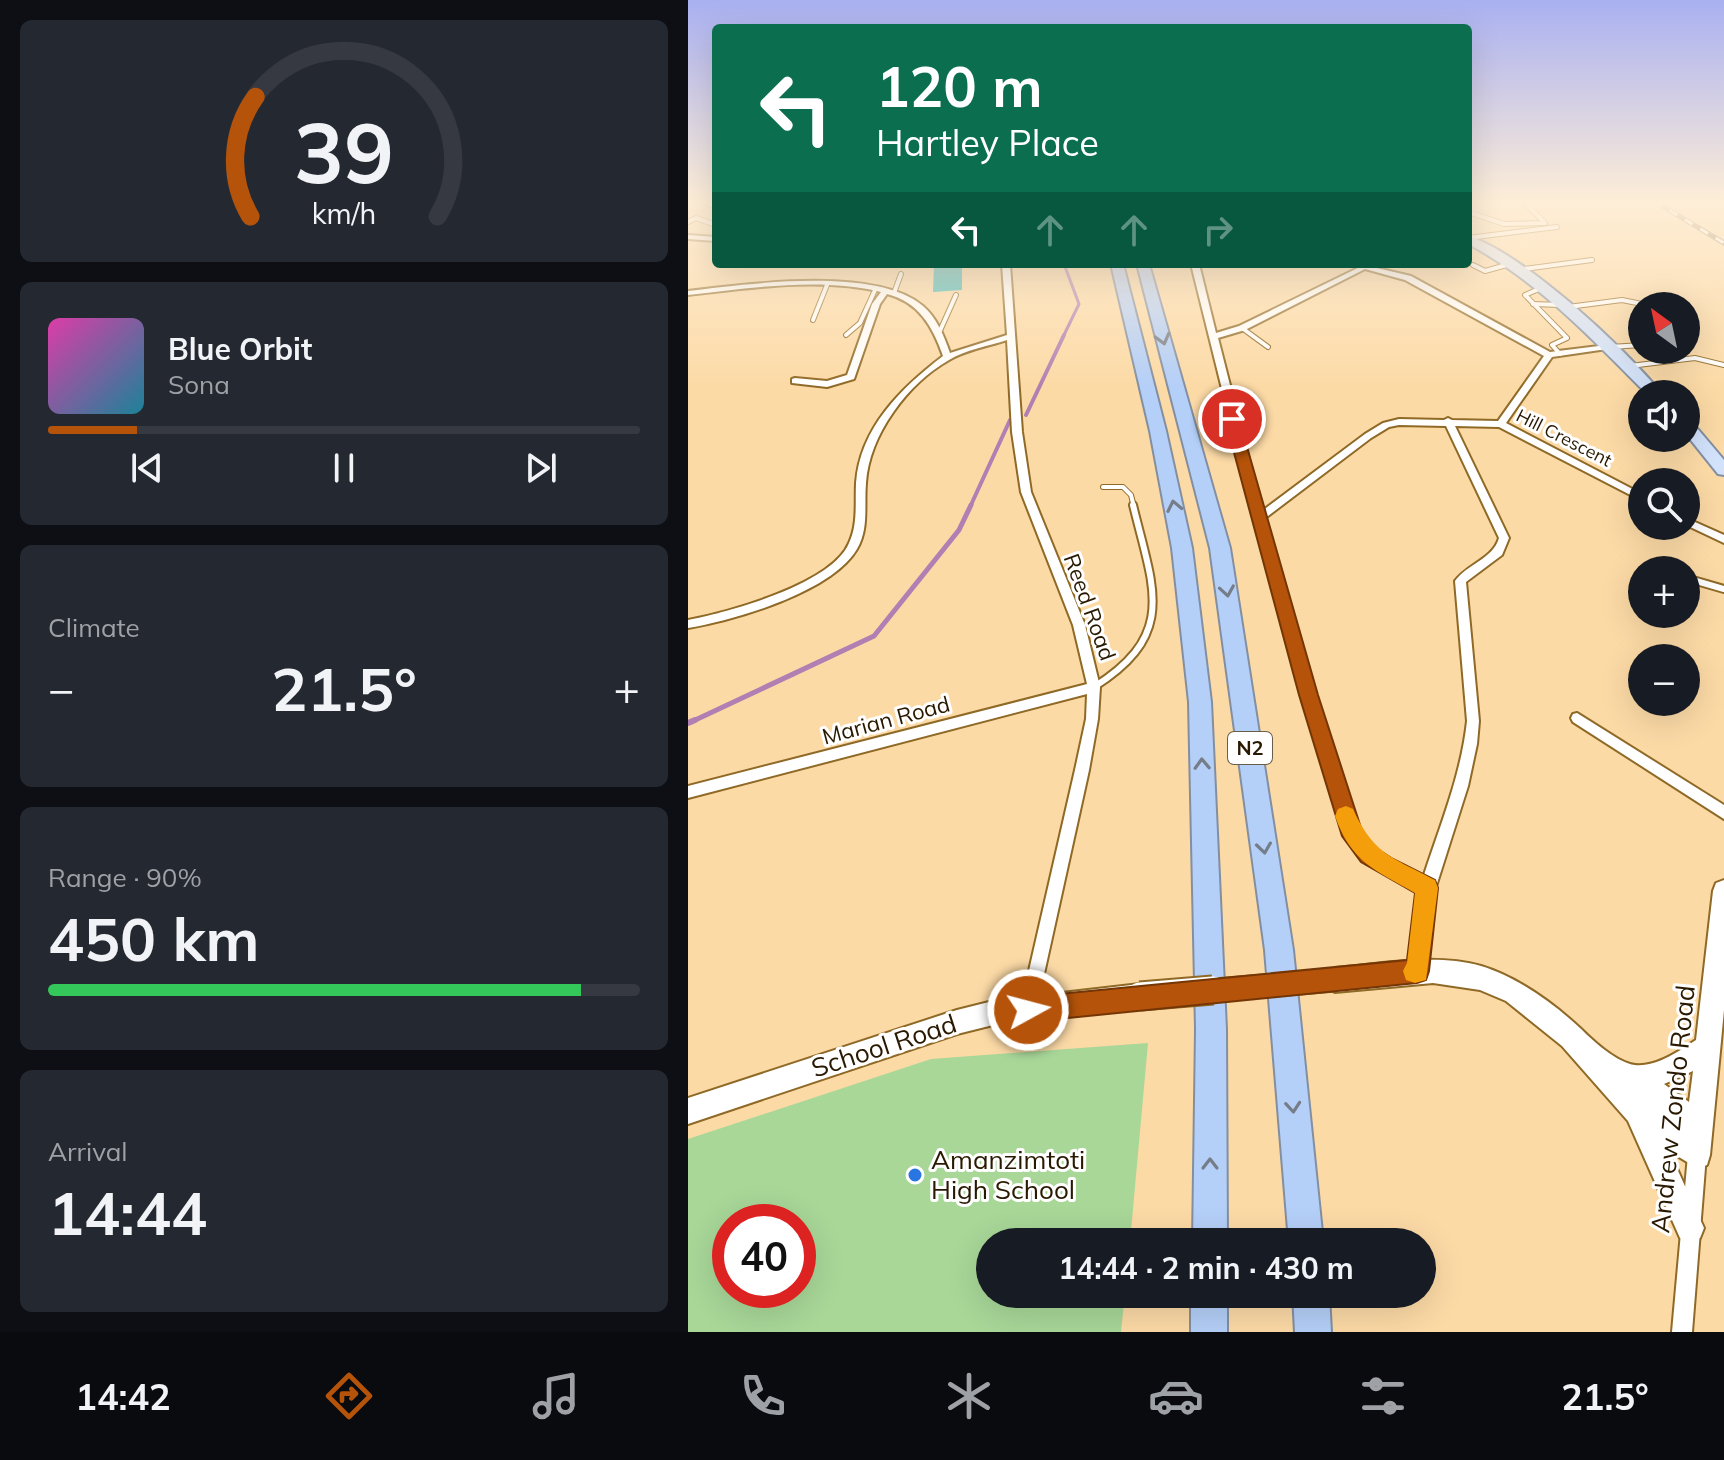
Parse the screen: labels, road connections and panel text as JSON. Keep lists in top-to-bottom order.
{
  "streets": {
    "highway": ["N2"],
    "street": [
      "Hill Crescent",
      "Reed Road",
      "Marian Road",
      "School Road",
      "Andrew Zondo Road"
    ]
  },
  "crossings": [
    ["Reed Road", "Marian Road"],
    ["Reed Road", "School Road"],
    ["School Road", "Andrew Zondo Road"]
  ],
  "places": ["Amanzimtoti High School"],
  "north": "top left",
  "page": {
    "turn": ["120 m", "Hartley Place"],
    "map_buttons": ["+", "−"],
    "song": ["Blue Orbit", "Sona"],
    "tile": [
      "Climate",
      ["Range · 90%", "450 km"],
      ["Arrival", "14:44"]
    ],
    "heat": ["−", "21.5°", "+"],
    "limit": "40",
    "trip": "14:44 · 2 min · 430 m",
    "tabs": ["14:42", "21.5°"],
    "gauge": ["39", "km/h"]
  }
}
